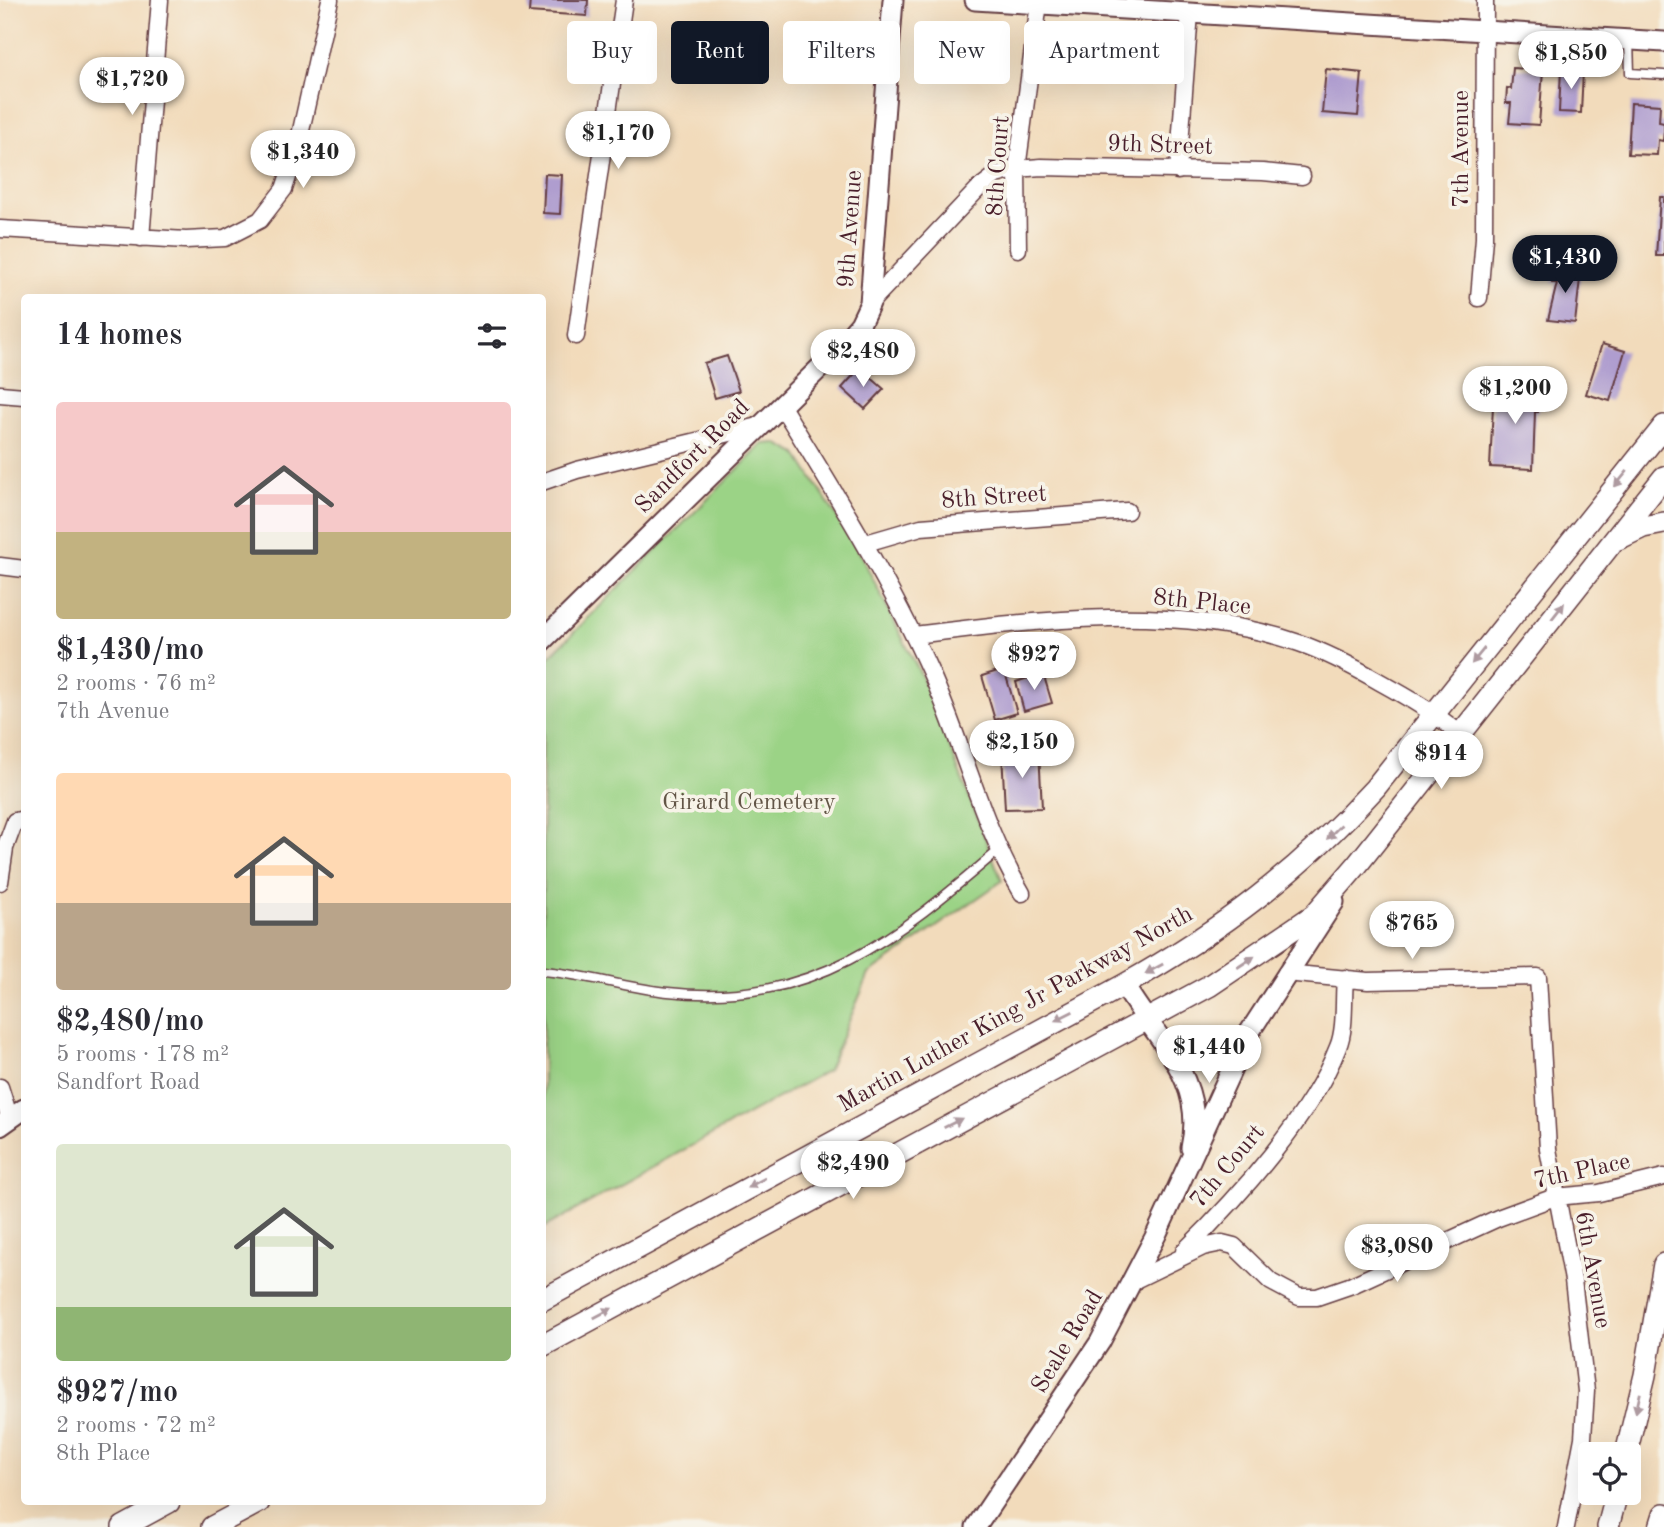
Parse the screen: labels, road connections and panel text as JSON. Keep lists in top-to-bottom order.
{
  "streets": {
    "main road": ["Martin Luther King Jr Parkway North"],
    "street": [
      "9th Street",
      "7th Avenue",
      "8th Court",
      "9th Avenue",
      "Sandfort Road",
      "8th Street",
      "8th Place",
      "7th Court",
      "7th Place",
      "6th Avenue",
      "Seale Road"
    ]
  },
  "crossings": [
    ["9th Street", "8th Court"],
    ["9th Street", "9th Avenue"],
    ["8th Court", "9th Avenue"],
    ["9th Avenue", "Sandfort Road"],
    ["8th Place", "Martin Luther King Jr Parkway North"],
    ["Martin Luther King Jr Parkway North", "Seale Road"],
    ["7th Court", "7th Place"],
    ["7th Court", "6th Avenue"],
    ["7th Place", "6th Avenue"],
    ["7th Place", "Seale Road"]
  ],
  "parks": ["Girard Cemetery"],
  "page": {
    "chip": [
      "Buy",
      "Rent",
      "Filters",
      "New",
      "Apartment"
    ],
    "price": [
      "$1,850",
      "$1,720",
      "$1,170",
      "$1,340",
      "$1,430",
      "$2,480",
      "$1,200",
      "$927",
      "$2,150",
      "$914",
      "$765",
      "$1,440",
      "$2,490",
      "$3,080"
    ],
    "heading": "14 homes",
    "list": [
      {
        "name": "$1,430/mo",
        "note": "2 rooms · 76 m² · 7th Avenue"
      },
      {
        "name": "$2,480/mo",
        "note": "5 rooms · 178 m² · Sandfort Road"
      },
      {
        "name": "$927/mo",
        "note": "2 rooms · 72 m² · 8th Place"
      }
    ]
  }
}
